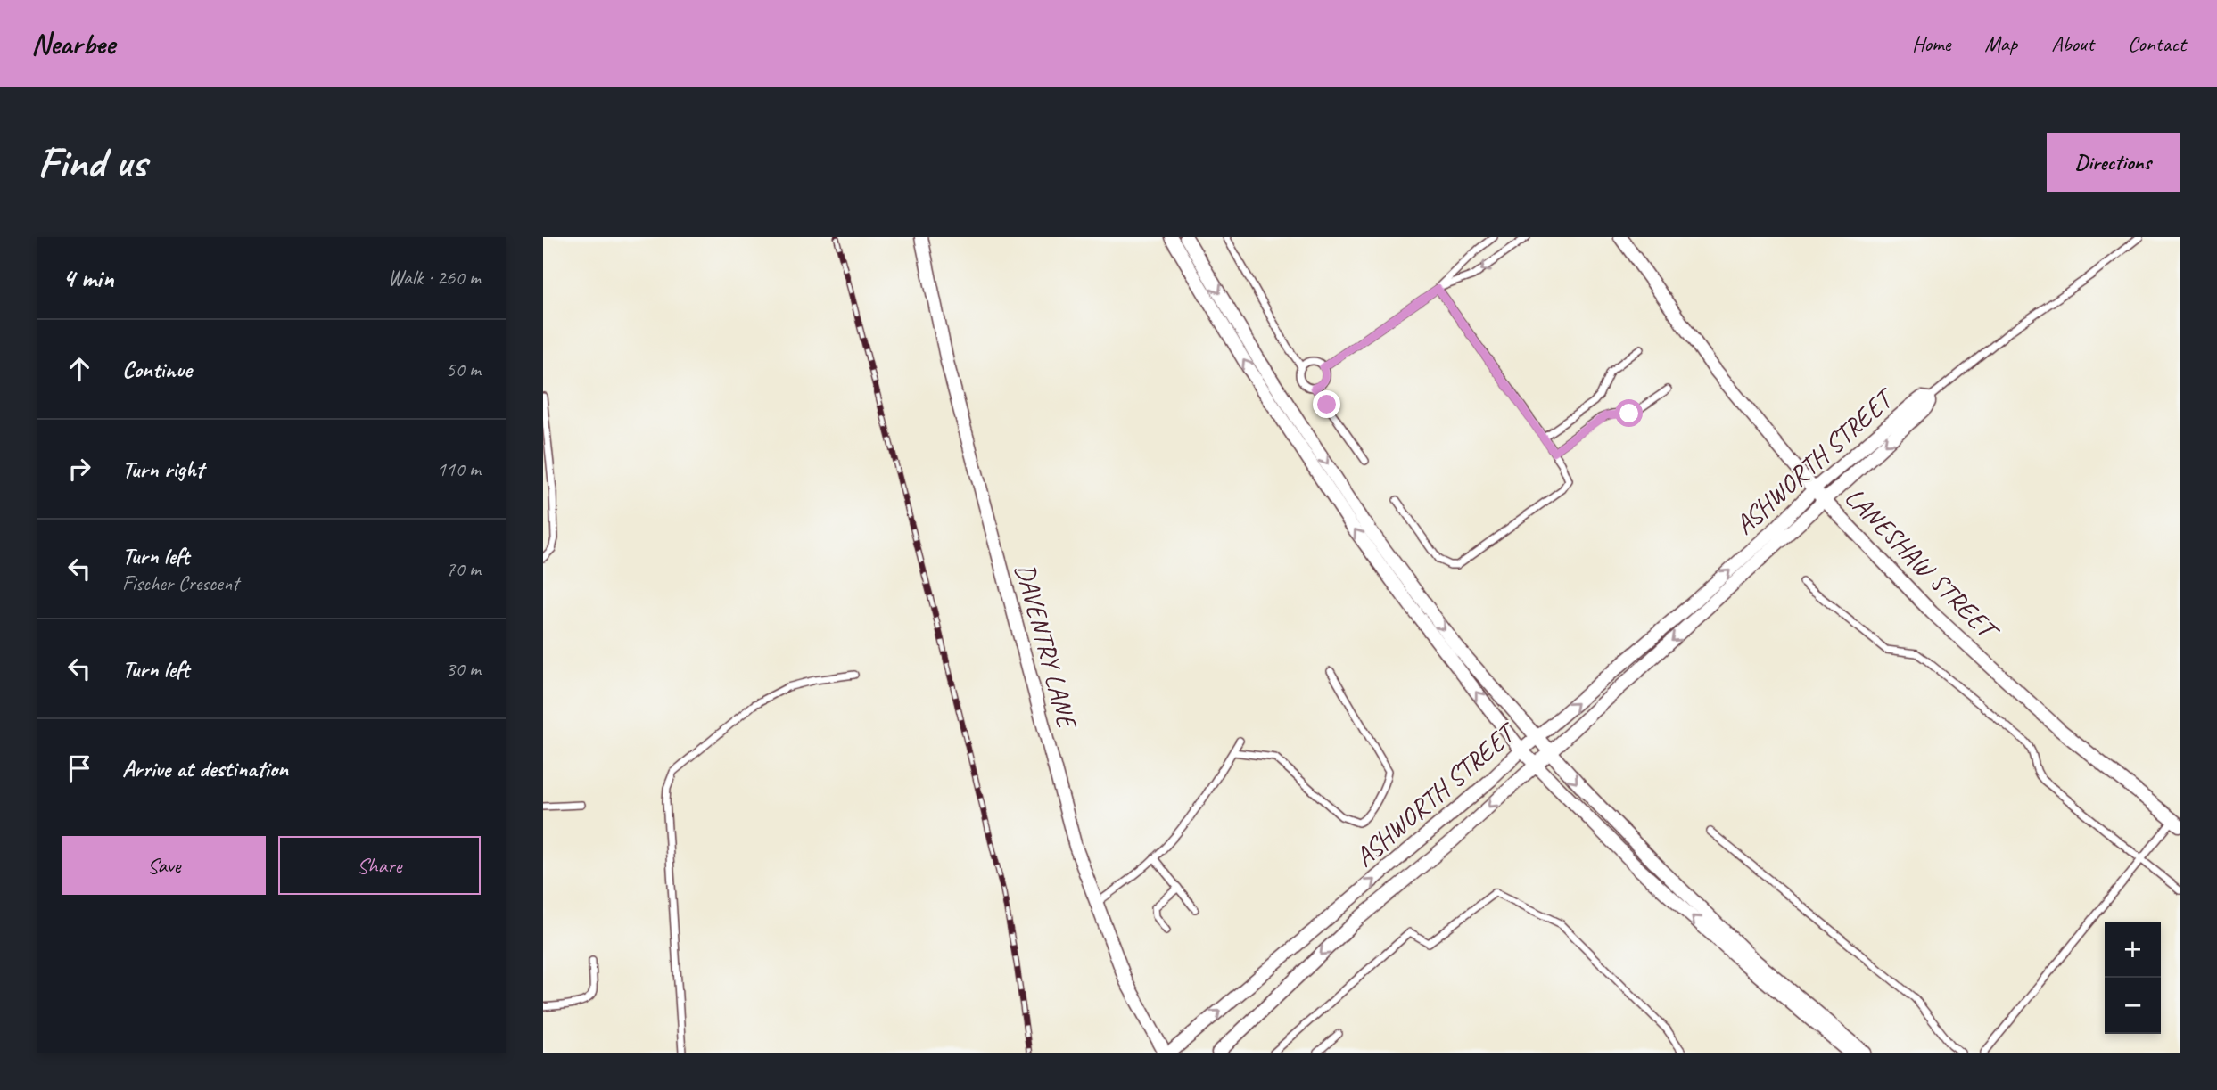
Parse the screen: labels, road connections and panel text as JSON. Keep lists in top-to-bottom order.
{
  "streets": {
    "street": ["ASHWORTH STREET", "LANESHAW STREET", "DAVENTRY LANE"]
  },
  "crossings": [
    ["ASHWORTH STREET", "LANESHAW STREET"]
  ],
  "page": {
    "header": "Nearbee",
    "nav": [
      "Home",
      "Map",
      "About",
      "Contact"
    ],
    "buttons": [
      "Directions",
      ["Save", "Share"]
    ],
    "title": "Find us",
    "heading": ["4 min", "Walk · 260 m"],
    "list": [
      ["Continue", "50 m"],
      ["Turn right", "110 m"],
      ["Turn left", "Fischer Crescent", "70 m"],
      ["Turn left", "30 m"],
      "Arrive at destination"
    ],
    "map_buttons": ["+", "−"]
  }
}
